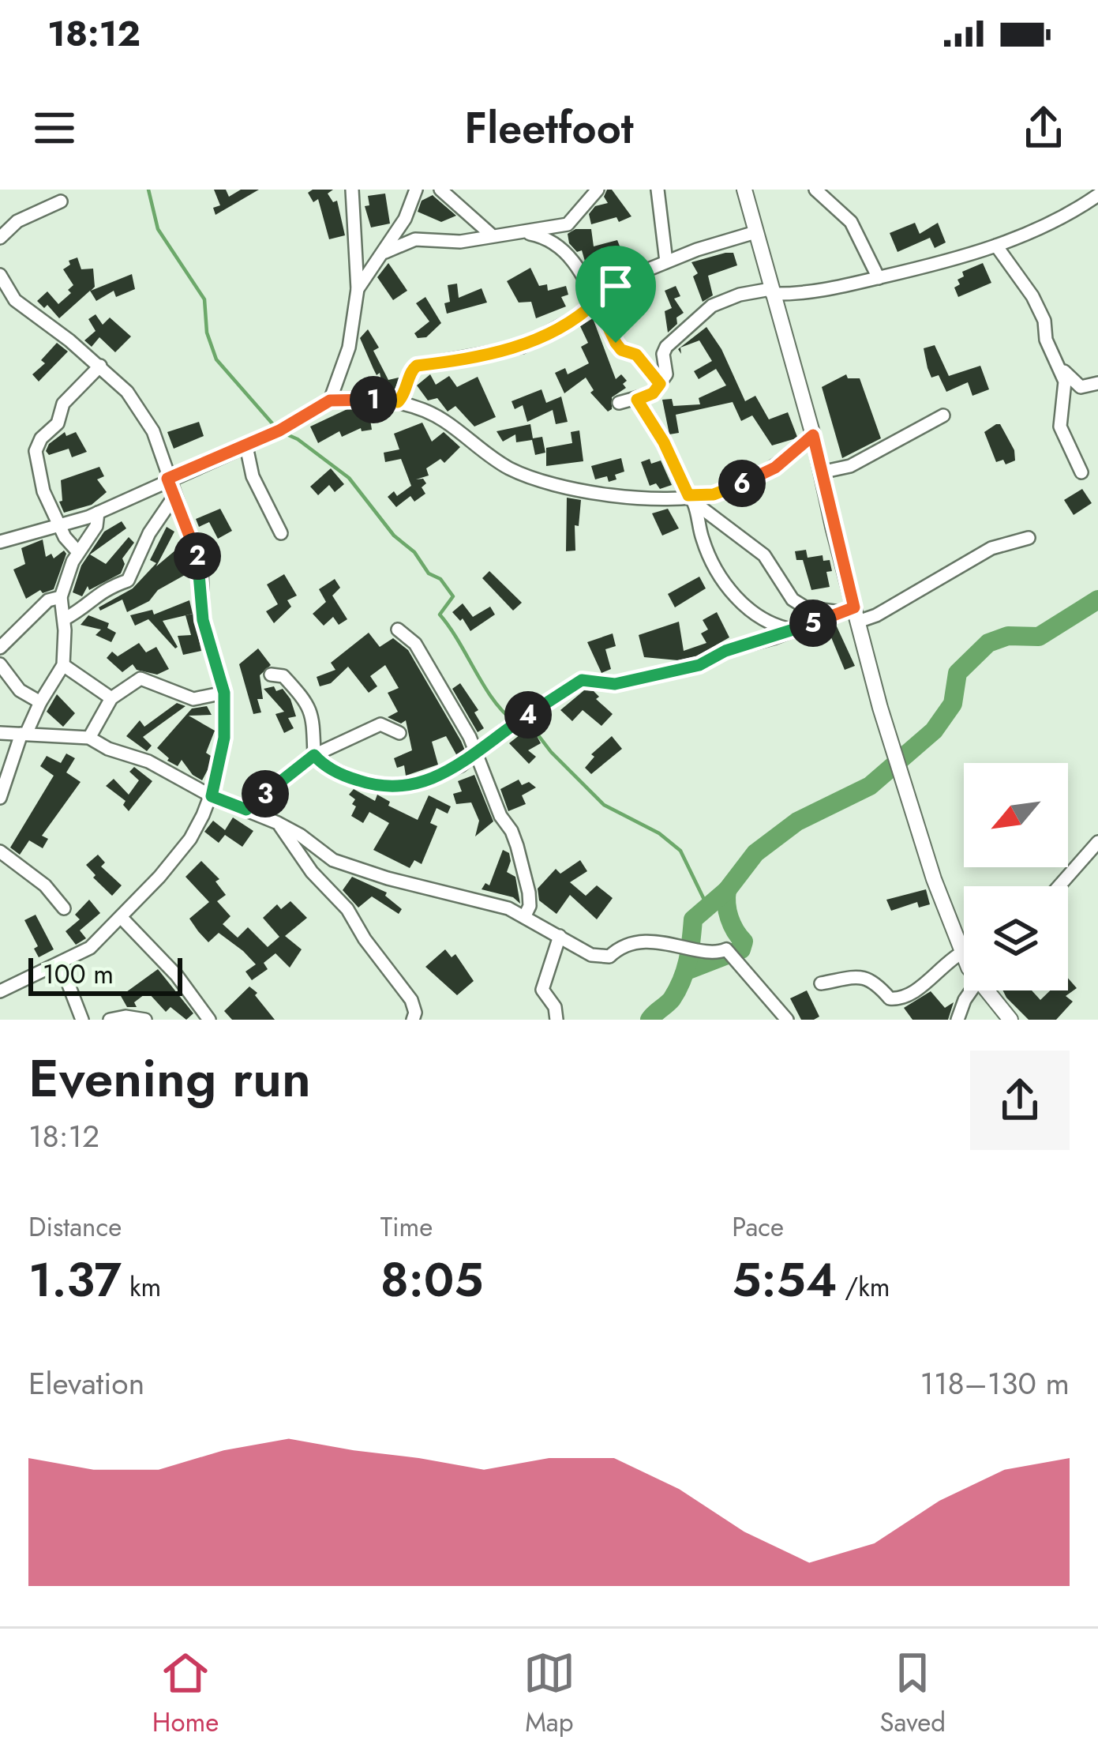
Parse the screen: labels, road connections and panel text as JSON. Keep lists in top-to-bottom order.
{
  "scale_bar": "100 m",
  "north": "bottom left",
  "page": {
    "status": "18:12",
    "header": "Fleetfoot",
    "pins": [
      "1",
      "6",
      "2",
      "5",
      "4",
      "3"
    ],
    "scale": "100 m",
    "heading": ["Evening run", "18:12"],
    "stats": [
      ["Distance", "1.37 km"],
      ["Time", "8:05"],
      ["Pace", "5:54 /km"]
    ],
    "chart": ["Elevation", "118–130 m"],
    "tabs": ["Home", "Map", "Saved"]
  }
}
